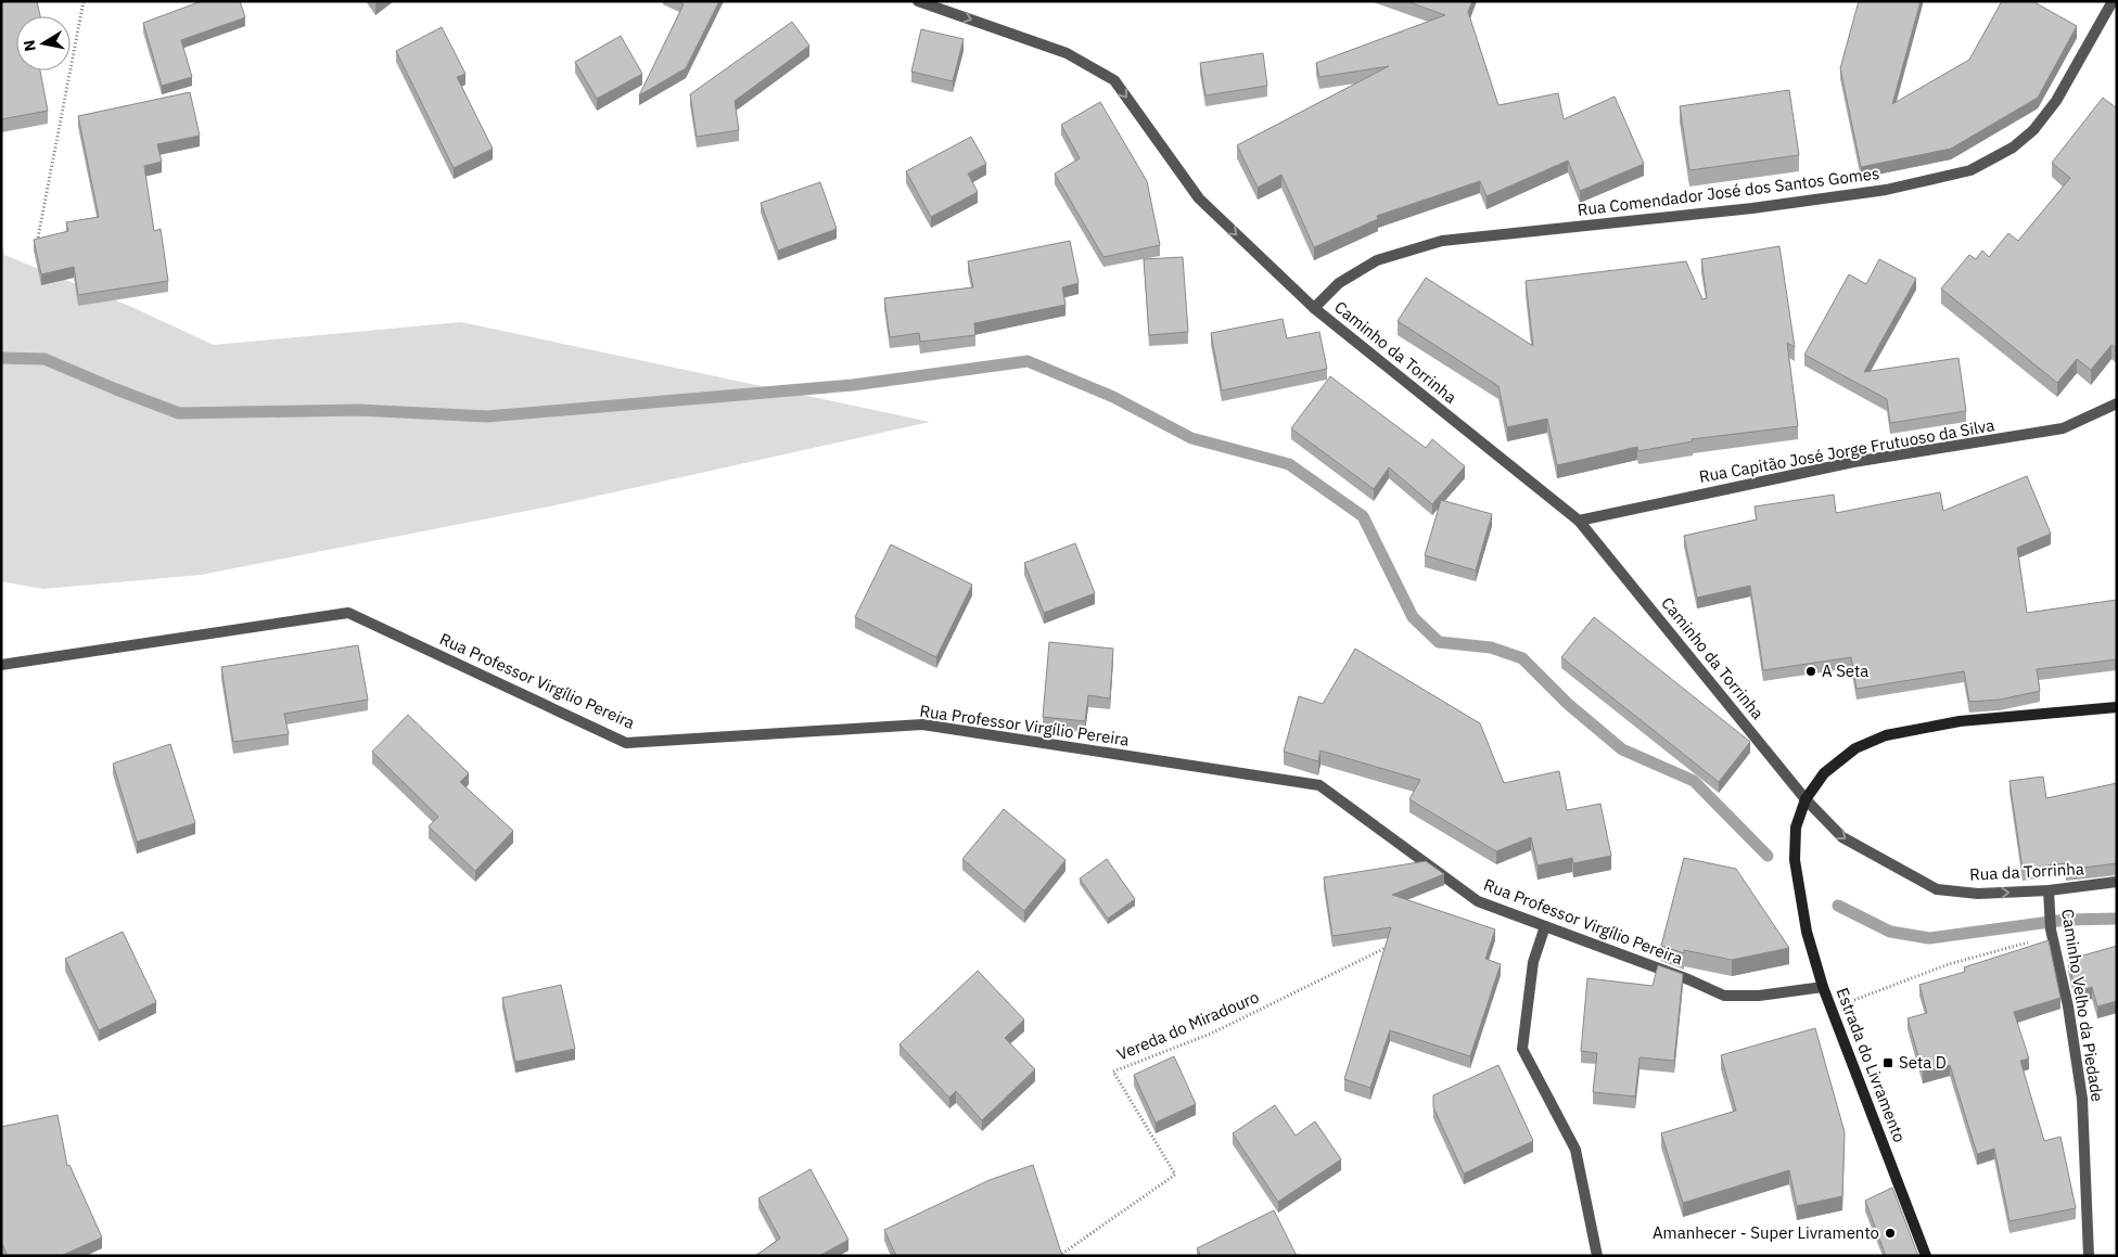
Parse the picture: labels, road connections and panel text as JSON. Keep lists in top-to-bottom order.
{
  "streets": {
    "street": [
      "Rua Comendador José dos Santos Gomes",
      "Caminho da Torrinha",
      "Rua Capitão José Jorge Frutuoso da Silva",
      "Rua Professor Virgílio Pereira",
      "Rua da Torrinha",
      "Caminho Velho da Piedade",
      "Estrada do Livramento"
    ],
    "path": ["Vereda do Miradouro"]
  },
  "crossings": [
    ["Rua Comendador José dos Santos Gomes", "Caminho da Torrinha"],
    ["Caminho da Torrinha", "Rua Capitão José Jorge Frutuoso da Silva"],
    ["Caminho da Torrinha", "Rua da Torrinha"],
    ["Caminho da Torrinha", "Estrada do Livramento"],
    ["Rua Professor Virgílio Pereira", "Estrada do Livramento"],
    ["Rua da Torrinha", "Caminho Velho da Piedade"],
    ["Rua da Torrinha", "Estrada do Livramento"]
  ],
  "one_way": ["Caminho da Torrinha", "Rua da Torrinha"],
  "places": {
    "other": ["A Seta", "Amanhecer - Super Livramento"],
    "transit": ["Seta D"]
  },
  "north": "left"
}
